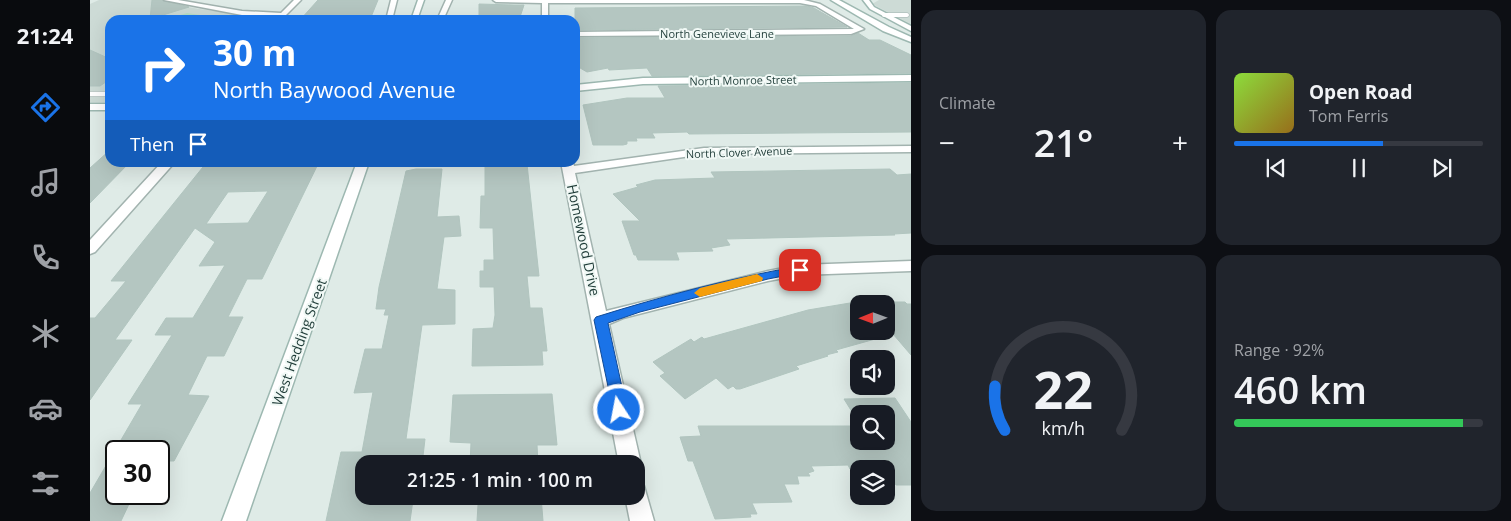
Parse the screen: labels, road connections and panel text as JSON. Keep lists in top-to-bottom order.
{
  "streets": {
    "street": [
      "North Genevieve Lane",
      "North Monroe Street",
      "North Clover Avenue",
      "Homewood Drive",
      "West Hedding Street"
    ]
  },
  "north": "left",
  "page": {
    "tabs": "21:24",
    "tile": [
      "Climate",
      ["Range · 92%", "460 km"]
    ],
    "turn": ["30 m", "North Baywood Avenue"],
    "song": ["Open Road", "Tom Ferris"],
    "then": "Then",
    "heat": ["−", "21°", "+"],
    "limit": "30",
    "trip": "21:25 · 1 min · 100 m",
    "gauge": ["22", "km/h"]
  }
}
